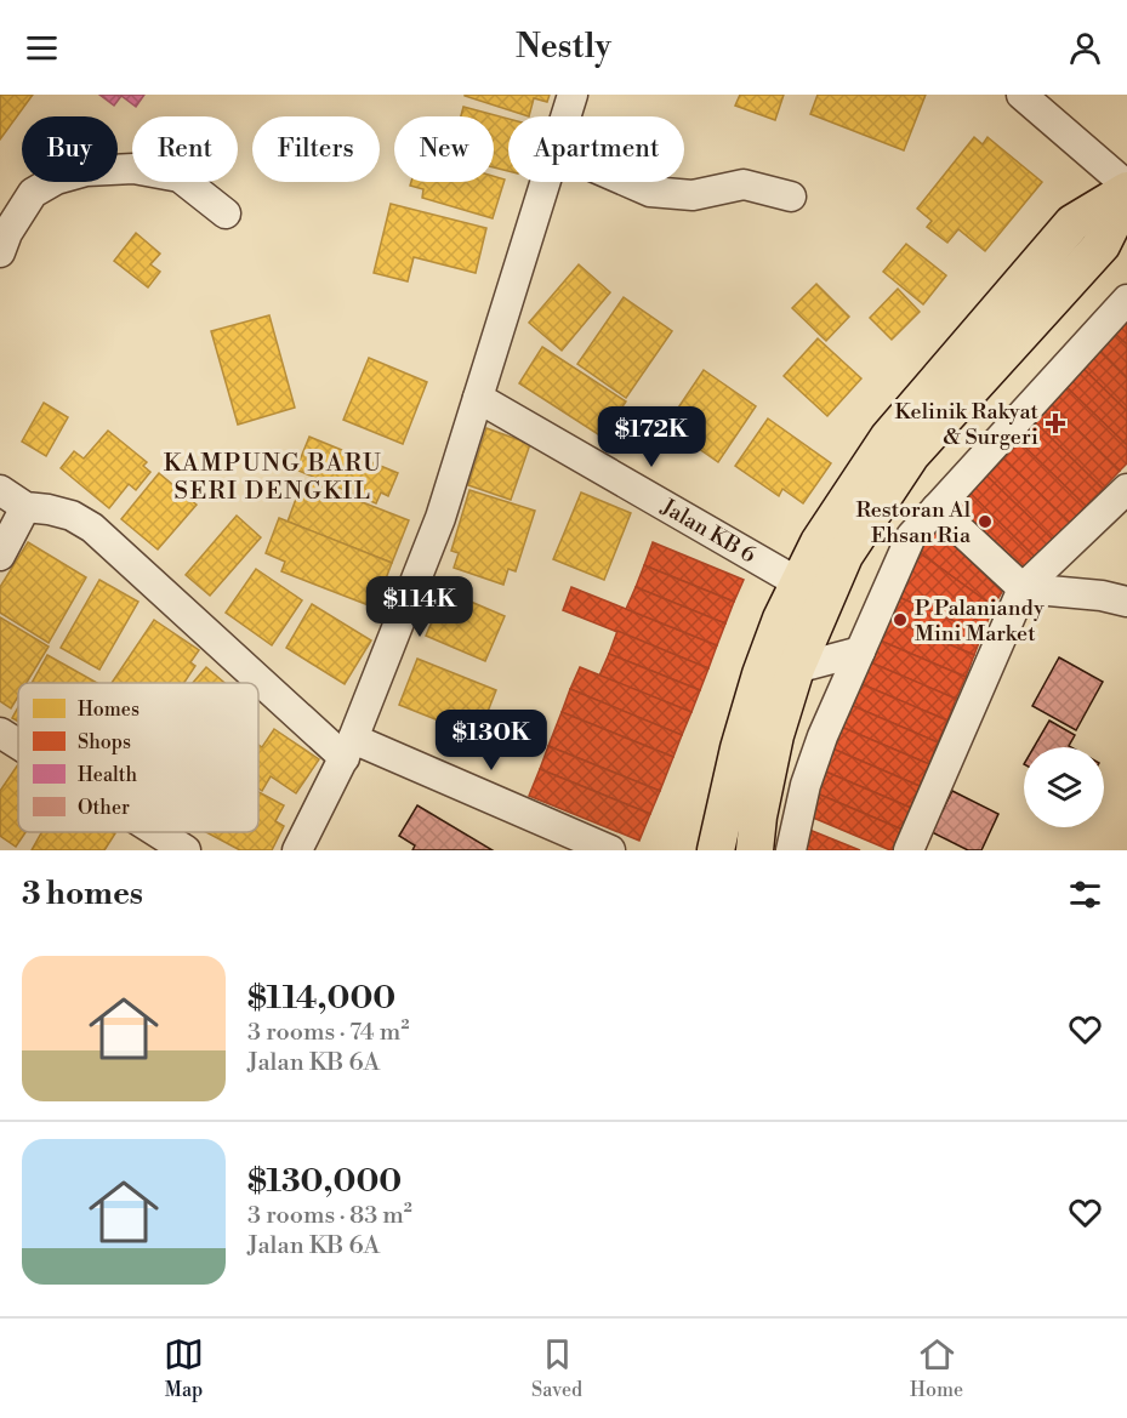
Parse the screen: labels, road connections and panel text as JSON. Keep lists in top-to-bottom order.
{
  "streets": {
    "street": ["Jalan KB 6"]
  },
  "districts": ["KAMPUNG BARU SERI DENGKIL"],
  "places": {
    "health": ["Kelinik Rakyat & Surgeri"],
    "other": ["Restoran Al Ehsan Ria", "P Palaniandy Mini Market"]
  },
  "legend": [
    "Homes",
    "Shops",
    "Health",
    "Other"
  ],
  "page": {
    "header": "Nestly",
    "chip": [
      "Buy",
      "Rent",
      "Filters",
      "New",
      "Apartment"
    ],
    "price": ["$172K", "$114K", "$130K"],
    "heading": "3 homes",
    "list": [
      {
        "name": "$114,000",
        "note": "3 rooms · 74 m² · Jalan KB 6A"
      },
      {
        "name": "$130,000",
        "note": "3 rooms · 83 m² · Jalan KB 6A"
      }
    ],
    "tabs": ["Map", "Saved", "Home"]
  }
}
